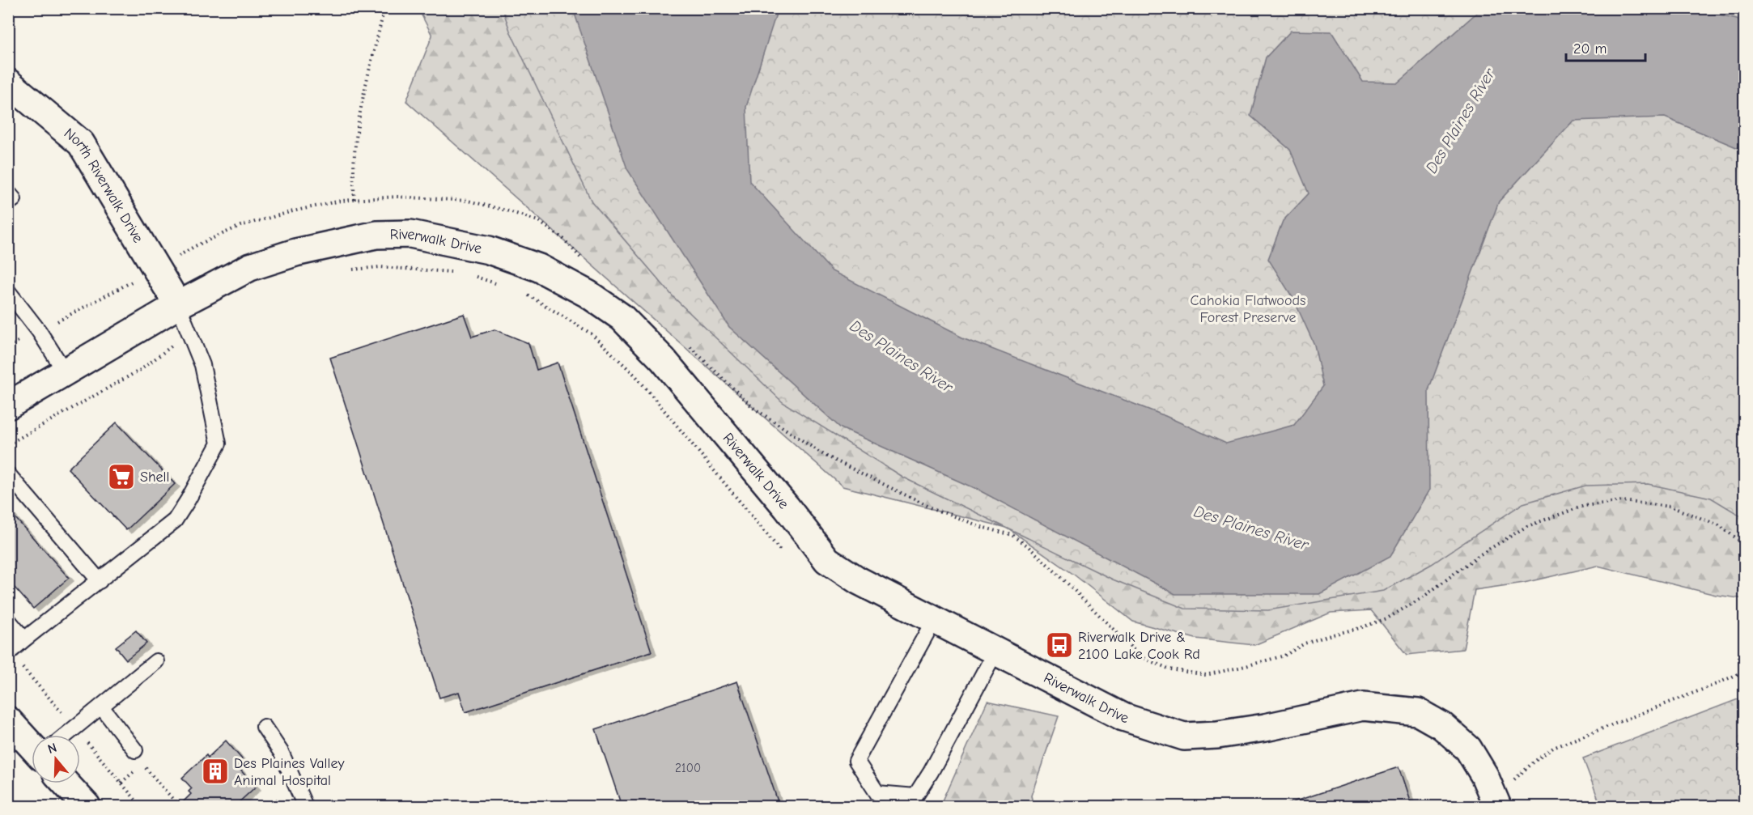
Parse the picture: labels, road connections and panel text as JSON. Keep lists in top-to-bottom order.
{
  "streets": {
    "street": ["North Riverwalk Drive", "Riverwalk Drive"]
  },
  "crossings": [
    ["North Riverwalk Drive", "Riverwalk Drive"]
  ],
  "water": ["Des Plaines River"],
  "parks": ["Cahokia Flatwoods Forest Preserve"],
  "places": {
    "supermarket": ["Shell"],
    "bus stop": ["Riverwalk Drive & 2100 Lake Cook Rd"],
    "building": ["Des Plaines Valley Animal Hospital"]
  },
  "house_numbers": ["2100"],
  "scale_bar": "20 m",
  "north": "top"
}
